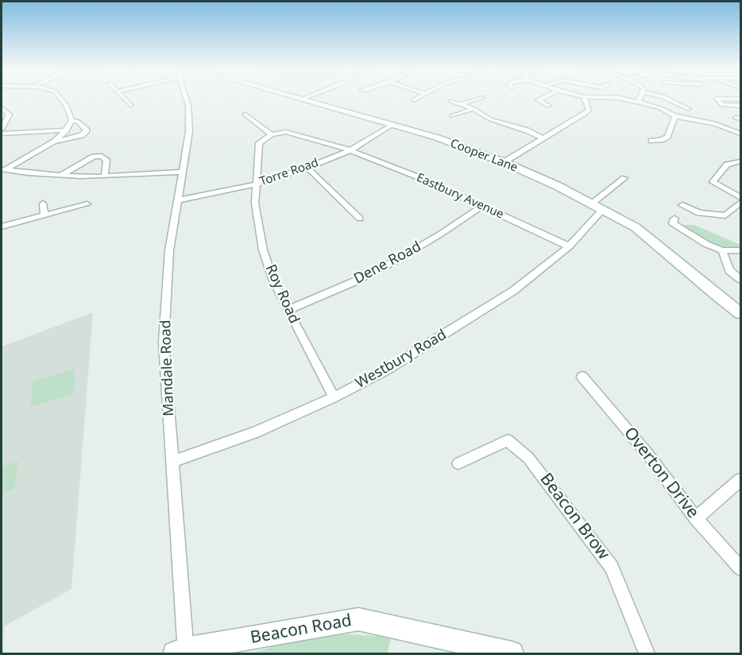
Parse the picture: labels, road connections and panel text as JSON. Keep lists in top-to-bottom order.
{
  "streets": {
    "main road": ["Cooper Lane", "Beacon Road"],
    "street": [
      "Torre Road",
      "Eastbury Avenue",
      "Dene Road",
      "Roy Road",
      "Westbury Road",
      "Mandale Road",
      "Overton Drive",
      "Beacon Brow"
    ]
  },
  "crossings": [
    ["Cooper Lane", "Torre Road"],
    ["Cooper Lane", "Westbury Road"],
    ["Torre Road", "Eastbury Avenue"],
    ["Torre Road", "Roy Road"],
    ["Torre Road", "Mandale Road"],
    ["Eastbury Avenue", "Dene Road"],
    ["Eastbury Avenue", "Roy Road"],
    ["Eastbury Avenue", "Westbury Road"],
    ["Dene Road", "Roy Road"],
    ["Roy Road", "Westbury Road"],
    ["Westbury Road", "Mandale Road"],
    ["Mandale Road", "Beacon Road"]
  ]
}
